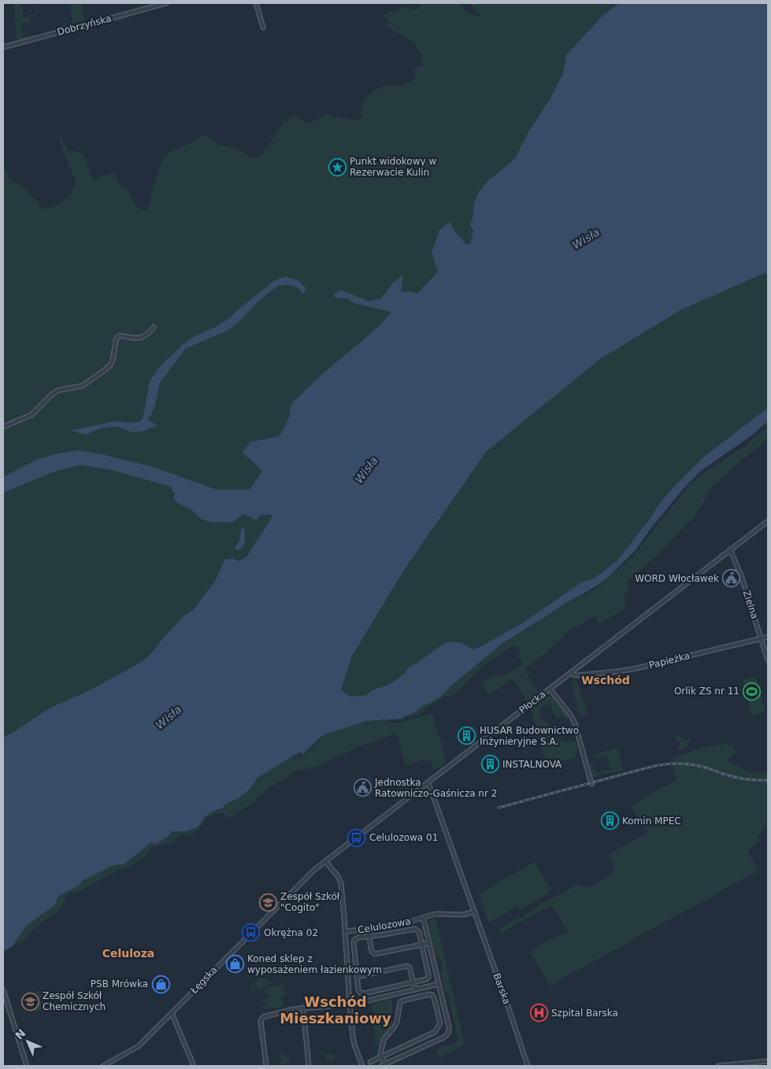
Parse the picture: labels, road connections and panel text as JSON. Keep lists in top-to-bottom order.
{
  "streets": {
    "street": [
      "Dobrzyńska",
      "Zielna",
      "Papieżka",
      "Płocka",
      "Celulozowa",
      "Łęgska",
      "Barska"
    ]
  },
  "crossings": [
    ["Zielna", "Papieżka"],
    ["Zielna", "Płocka"],
    ["Papieżka", "Płocka"],
    ["Płocka", "Celulozowa"],
    ["Płocka", "Łęgska"],
    ["Płocka", "Barska"]
  ],
  "districts": ["Wschód", "Celuloza", "Wschód Mieszkaniowy"],
  "water": ["Wisła"],
  "places": {
    "place": ["Punkt widokowy w Rezerwacie Kulin"],
    "public building": ["WORD Włocławek", "Jednostka Ratowniczo-Gaśnicza nr 2"],
    "sports": ["Orlik ZS nr 11"],
    "building": ["HUSAR Budownictwo Inżynieryjne S.A.", "INSTALNOVA", "Komin MPEC"],
    "bus stop": ["Celulozowa 01", "Okrężna 02"],
    "school or university": ["Zespół Szkół \"Cogito\"", "Zespół Szkół Chemicznych"],
    "shop": ["Koned sklep z wyposażeniem łazienkowym", "PSB Mrówka"],
    "hospital": ["Szpital Barska"]
  },
  "north": "top left"
}
